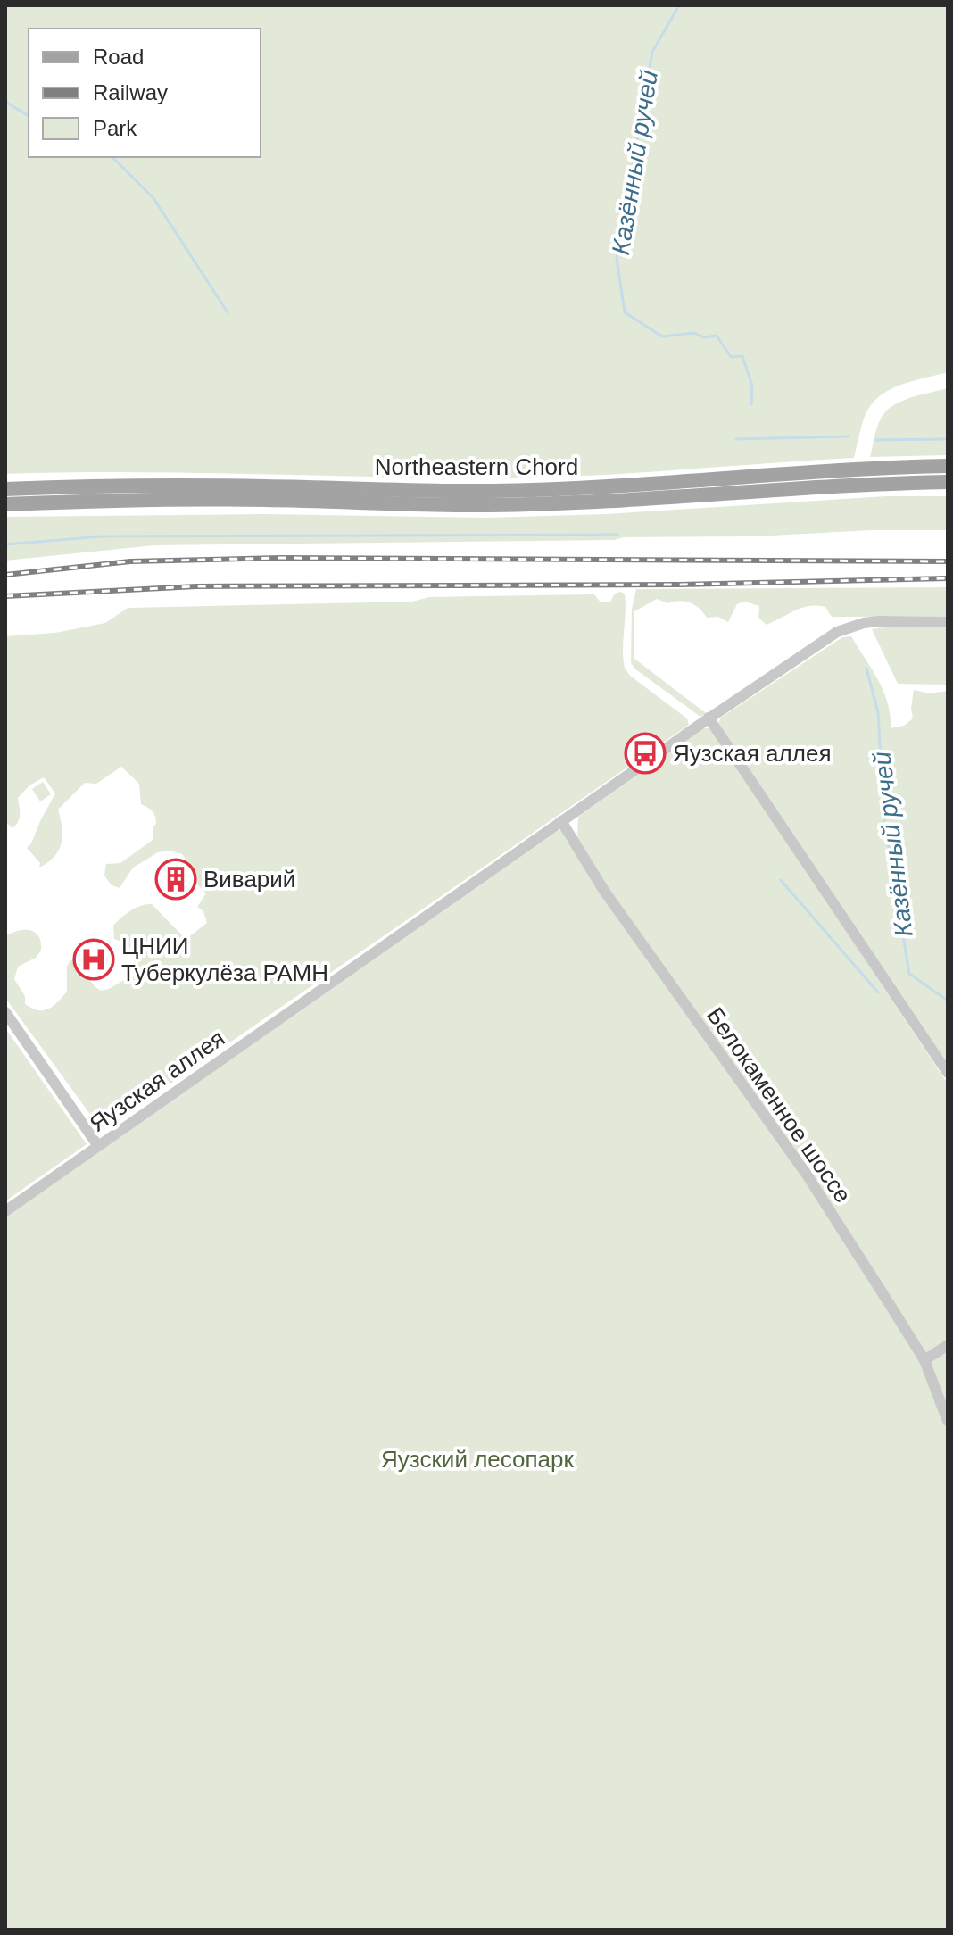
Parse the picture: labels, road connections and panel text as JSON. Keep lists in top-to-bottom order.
{
  "streets": {
    "main road": ["Northeastern Chord"],
    "street": ["Яузская аллея", "Белокаменное шоссе"]
  },
  "crossings": [
    ["Яузская аллея", "Белокаменное шоссе"]
  ],
  "water": ["Казённый ручей"],
  "parks": ["Яузский лесопарк"],
  "places": {
    "bus stop": ["Яузская аллея"],
    "building": ["Виварий"],
    "hospital": ["ЦНИИ Туберкулёза РАМН"]
  },
  "legend": ["Road", "Railway", "Park"]
}
